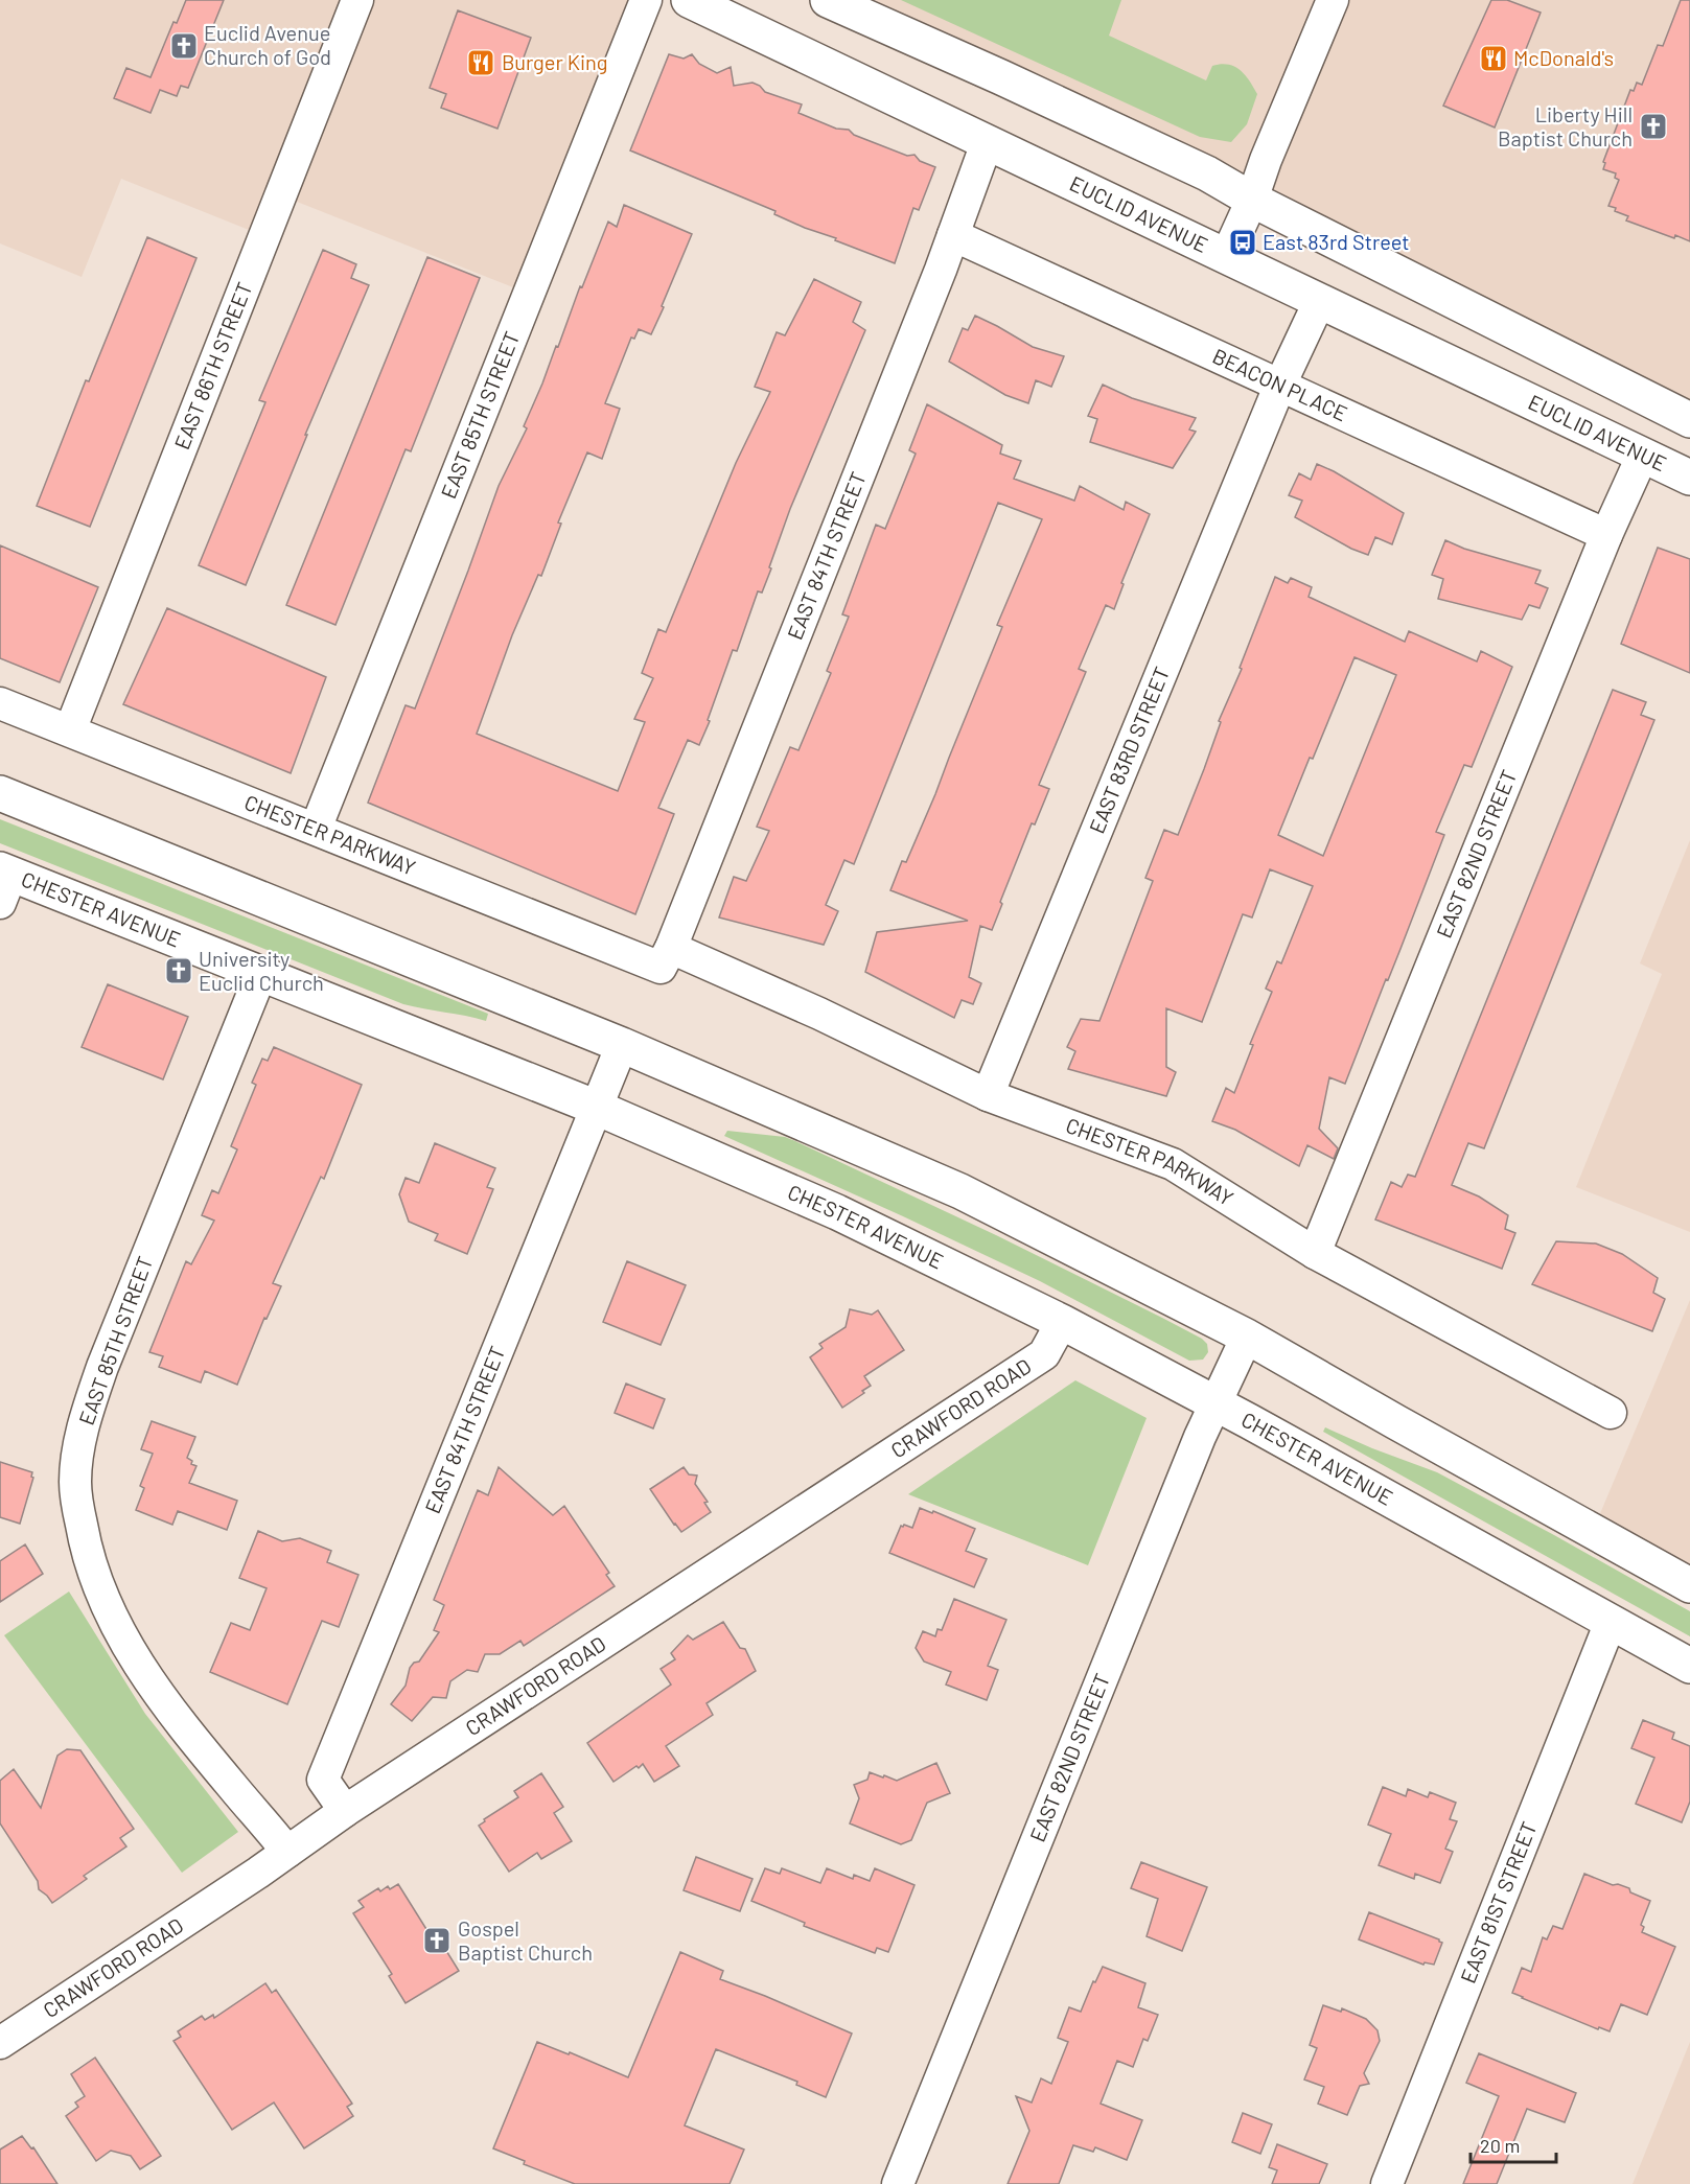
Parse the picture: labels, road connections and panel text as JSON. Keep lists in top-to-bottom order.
{
  "streets": {
    "main road": ["EUCLID AVENUE", "CHESTER AVENUE"],
    "street": [
      "EAST 86TH STREET",
      "BEACON PLACE",
      "EAST 85TH STREET",
      "EAST 84TH STREET",
      "EAST 83RD STREET",
      "CHESTER PARKWAY",
      "EAST 82ND STREET",
      "CRAWFORD ROAD",
      "EAST 81ST STREET"
    ]
  },
  "crossings": [
    ["EUCLID AVENUE", "EAST 84TH STREET"],
    ["EUCLID AVENUE", "EAST 83RD STREET"],
    ["EUCLID AVENUE", "EAST 82ND STREET"],
    ["EAST 86TH STREET", "CHESTER PARKWAY"],
    ["BEACON PLACE", "EAST 84TH STREET"],
    ["BEACON PLACE", "EAST 83RD STREET"],
    ["BEACON PLACE", "EAST 82ND STREET"],
    ["EAST 85TH STREET", "CHESTER PARKWAY"],
    ["EAST 85TH STREET", "CHESTER AVENUE"],
    ["EAST 85TH STREET", "CRAWFORD ROAD"],
    ["EAST 84TH STREET", "CHESTER PARKWAY"],
    ["EAST 84TH STREET", "CHESTER AVENUE"],
    ["EAST 84TH STREET", "CRAWFORD ROAD"],
    ["EAST 83RD STREET", "CHESTER PARKWAY"],
    ["CHESTER PARKWAY", "EAST 82ND STREET"],
    ["EAST 82ND STREET", "CHESTER AVENUE"],
    ["CHESTER AVENUE", "CRAWFORD ROAD"],
    ["CHESTER AVENUE", "EAST 81ST STREET"]
  ],
  "places": {
    "church": [
      "Euclid Avenue Church of God",
      "Liberty Hill Baptist Church",
      "University Euclid Church",
      "Gospel Baptist Church"
    ],
    "restaurant": ["McDonald's", "Burger King"],
    "bus stop": ["East 83rd Street"]
  },
  "scale_bar": "20 m"
}
